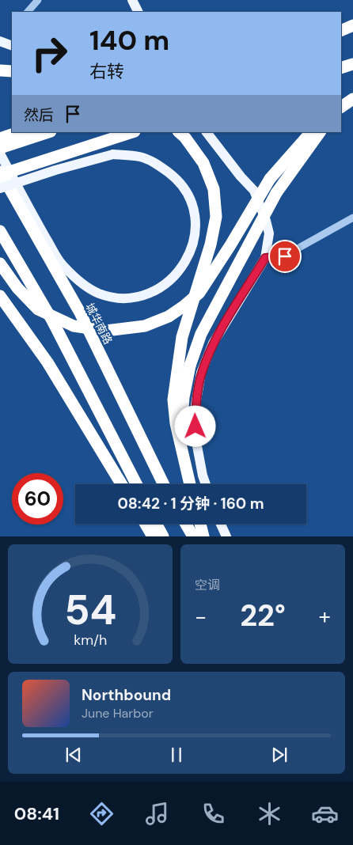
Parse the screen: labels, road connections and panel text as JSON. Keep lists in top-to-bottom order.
{
  "streets": {
    "highway": ["城华南路"]
  },
  "page": {
    "turn": ["140 m", "右转"],
    "then": "然后",
    "limit": "60",
    "trip": "08:42 · 1 分钟 · 160 m",
    "tile": "空调",
    "heat": ["−", "22°", "+"],
    "song": ["Northbound", "June Harbor"],
    "tabs": "08:41",
    "gauge": ["54", "km/h"]
  }
}
